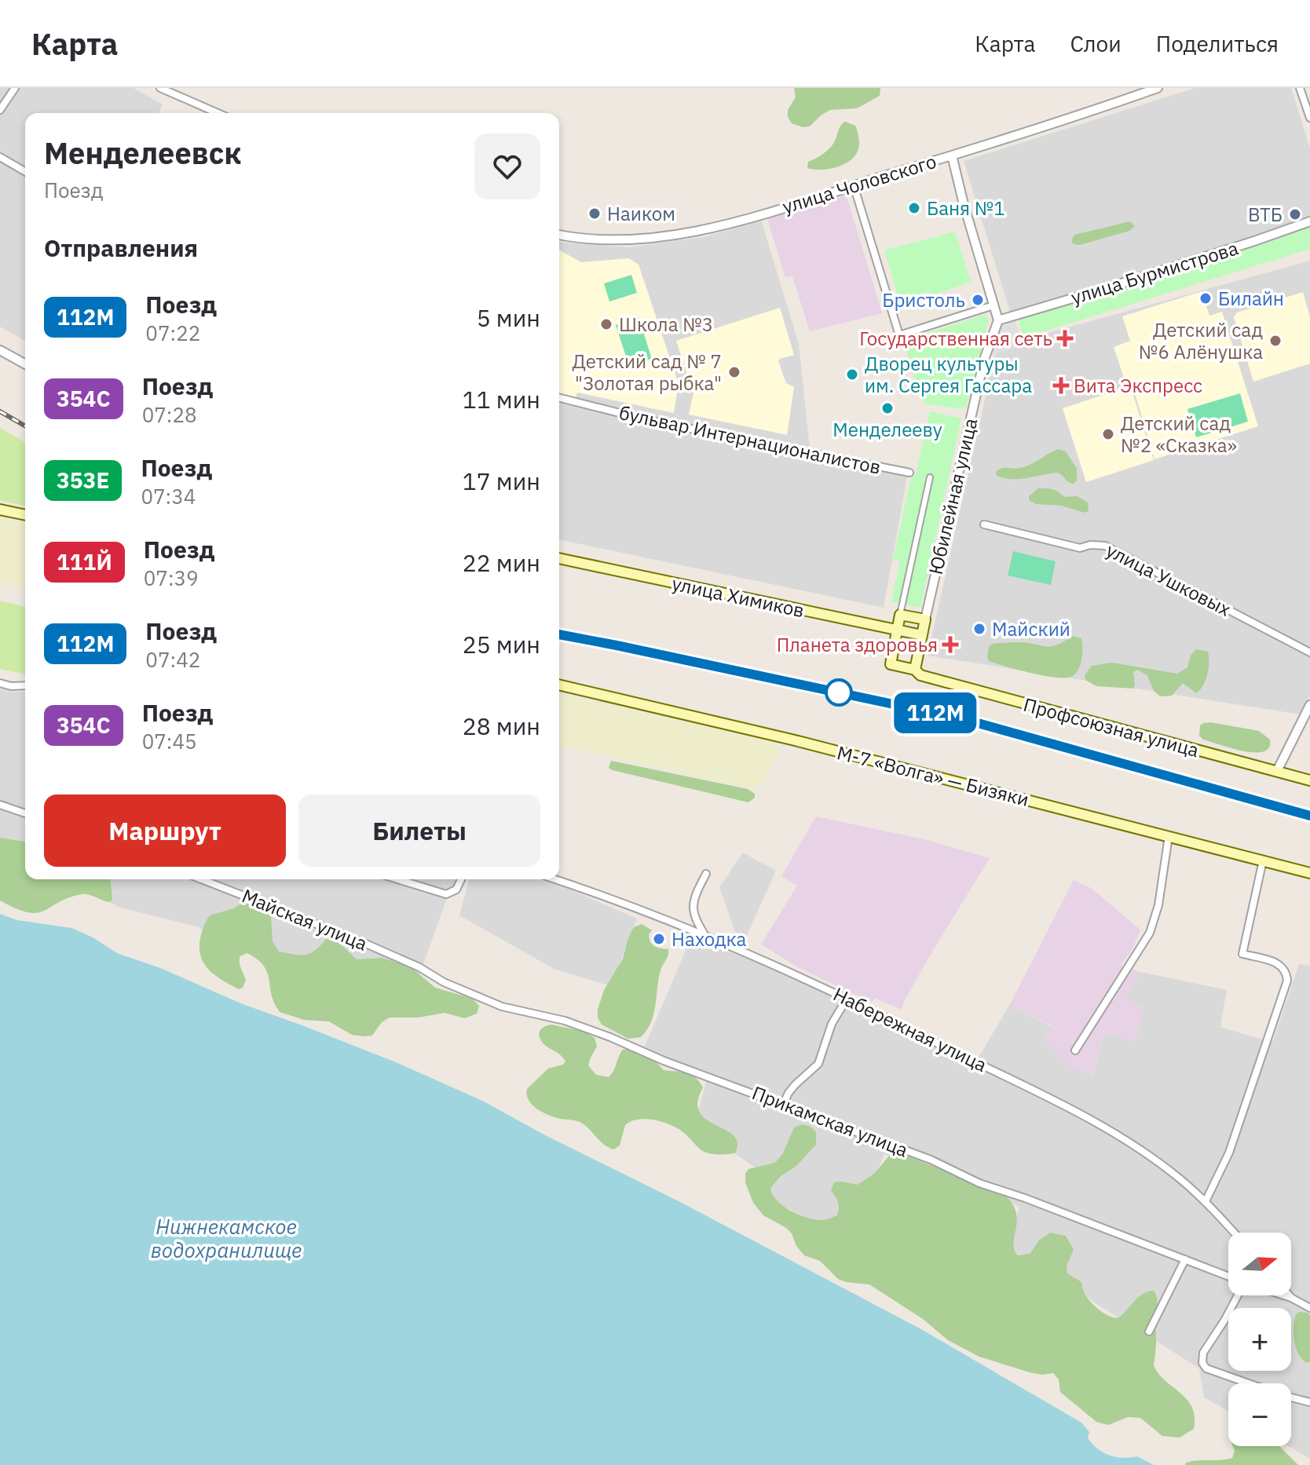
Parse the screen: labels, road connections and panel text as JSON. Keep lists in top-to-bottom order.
{
  "streets": {
    "main road": ["улица Химиков", "Профсоюзная улица", "М-7 «Волга» — Бизяки"],
    "street": [
      "улица Чоловского",
      "улица Бурмистрова",
      "бульвар Интернационалистов",
      "Юбилейная улица",
      "улица Ушковых",
      "Майская улица",
      "Набережная улица",
      "Прикамская улица"
    ]
  },
  "crossings": [
    ["улица Бурмистрова", "Юбилейная улица"],
    ["улица Химиков", "Профсоюзная улица"],
    ["Майская улица", "Прикамская улица"]
  ],
  "water": ["Нижнекамское водохранилище"],
  "places": {
    "other": [
      "Баня №1",
      "Наиком",
      "ВТБ",
      "Билайн",
      "Бристоль",
      "Школа №3",
      "Детский сад №6 Алёнушка",
      "Детский сад № 7 \"Золотая рыбка\"",
      "Дворец культуры им. Сергея Гассара",
      "Менделееву",
      "Детский сад №2 «Сказка»",
      "Майский",
      "Находка"
    ],
    "health": ["Государственная сеть", "Вита Экспресс", "Планета здоровья"]
  },
  "north": "right",
  "page": {
    "header": "Карта",
    "nav": ["Карта", "Слои", "Поделиться"],
    "on_map": "112М",
    "heading": [
      ["Менделеевск", "Поезд"],
      "Отправления"
    ],
    "list": [
      {
        "mark": "112М",
        "name": "Поезд",
        "note": "07:22",
        "value": "5 мин"
      },
      {
        "mark": "354С",
        "name": "Поезд",
        "note": "07:28",
        "value": "11 мин"
      },
      {
        "mark": "353Е",
        "name": "Поезд",
        "note": "07:34",
        "value": "17 мин"
      },
      {
        "mark": "111Й",
        "name": "Поезд",
        "note": "07:39",
        "value": "22 мин"
      },
      {
        "mark": "112М",
        "name": "Поезд",
        "note": "07:42",
        "value": "25 мин"
      },
      {
        "mark": "354С",
        "name": "Поезд",
        "note": "07:45",
        "value": "28 мин"
      }
    ],
    "buttons": ["Маршрут", "Билеты"],
    "map_buttons": ["+", "−"]
  }
}
